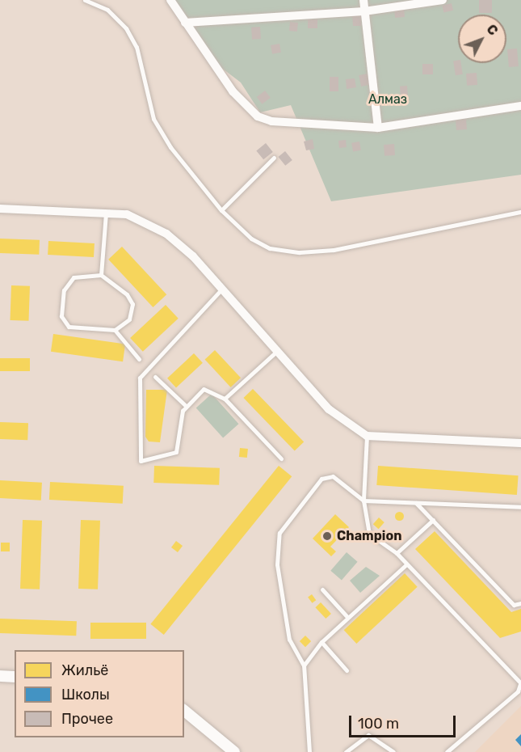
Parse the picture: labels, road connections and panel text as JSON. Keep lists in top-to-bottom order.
{
  "parks": ["Алмаз"],
  "places": ["Champion"],
  "legend": ["Жильё", "Школы", "Прочее"],
  "scale_bar": "100 m",
  "north": "top right"
}
